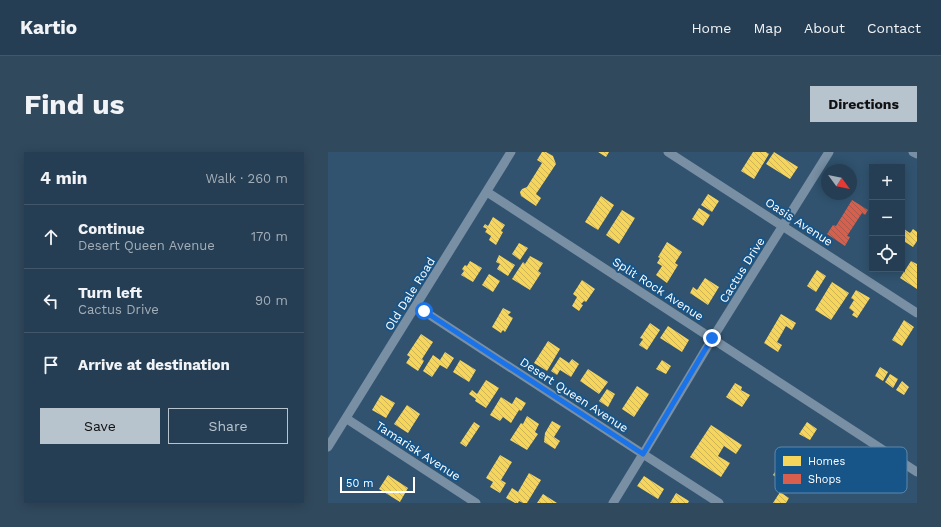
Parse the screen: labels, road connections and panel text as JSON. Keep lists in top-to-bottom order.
{
  "streets": {
    "street": [
      "Oasis Avenue",
      "Cactus Drive",
      "Split Rock Avenue",
      "Old Dale Road",
      "Desert Queen Avenue",
      "Tamarisk Avenue"
    ]
  },
  "crossings": [
    ["Oasis Avenue", "Cactus Drive"],
    ["Cactus Drive", "Split Rock Avenue"],
    ["Cactus Drive", "Desert Queen Avenue"],
    ["Split Rock Avenue", "Old Dale Road"],
    ["Old Dale Road", "Desert Queen Avenue"],
    ["Old Dale Road", "Tamarisk Avenue"]
  ],
  "legend": ["Homes", "Shops"],
  "scale_bar": "50 m",
  "north": "bottom right",
  "page": {
    "header": "Kartio",
    "nav": [
      "Home",
      "Map",
      "About",
      "Contact"
    ],
    "buttons": [
      "Directions",
      ["Save", "Share"]
    ],
    "title": "Find us",
    "heading": ["4 min", "Walk · 260 m"],
    "map_buttons": ["+", "−"],
    "list": [
      ["Continue", "Desert Queen Avenue", "170 m"],
      ["Turn left", "Cactus Drive", "90 m"],
      "Arrive at destination"
    ],
    "scale": "50 m"
  }
}
